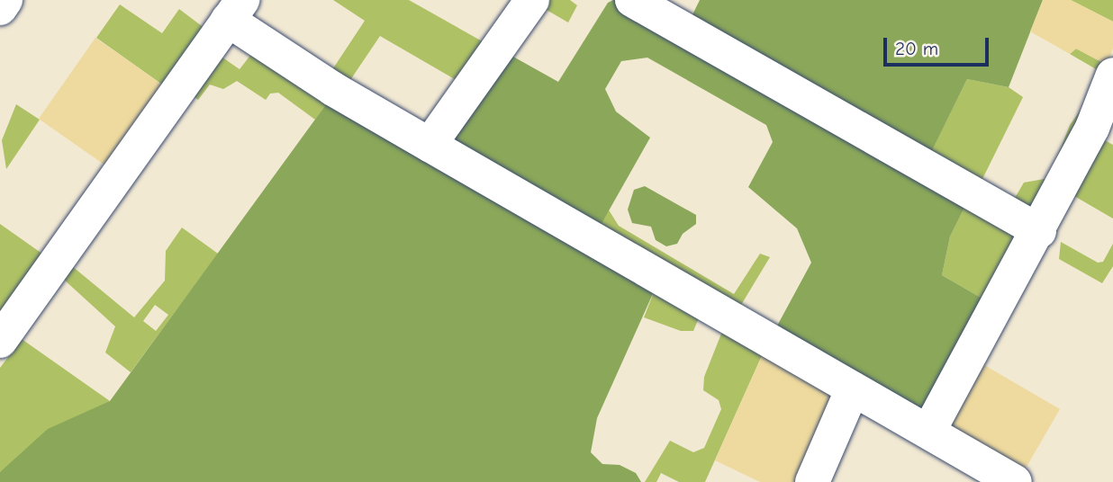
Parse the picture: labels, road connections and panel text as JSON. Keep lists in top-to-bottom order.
{
  "scale_bar": "20 m"
}
